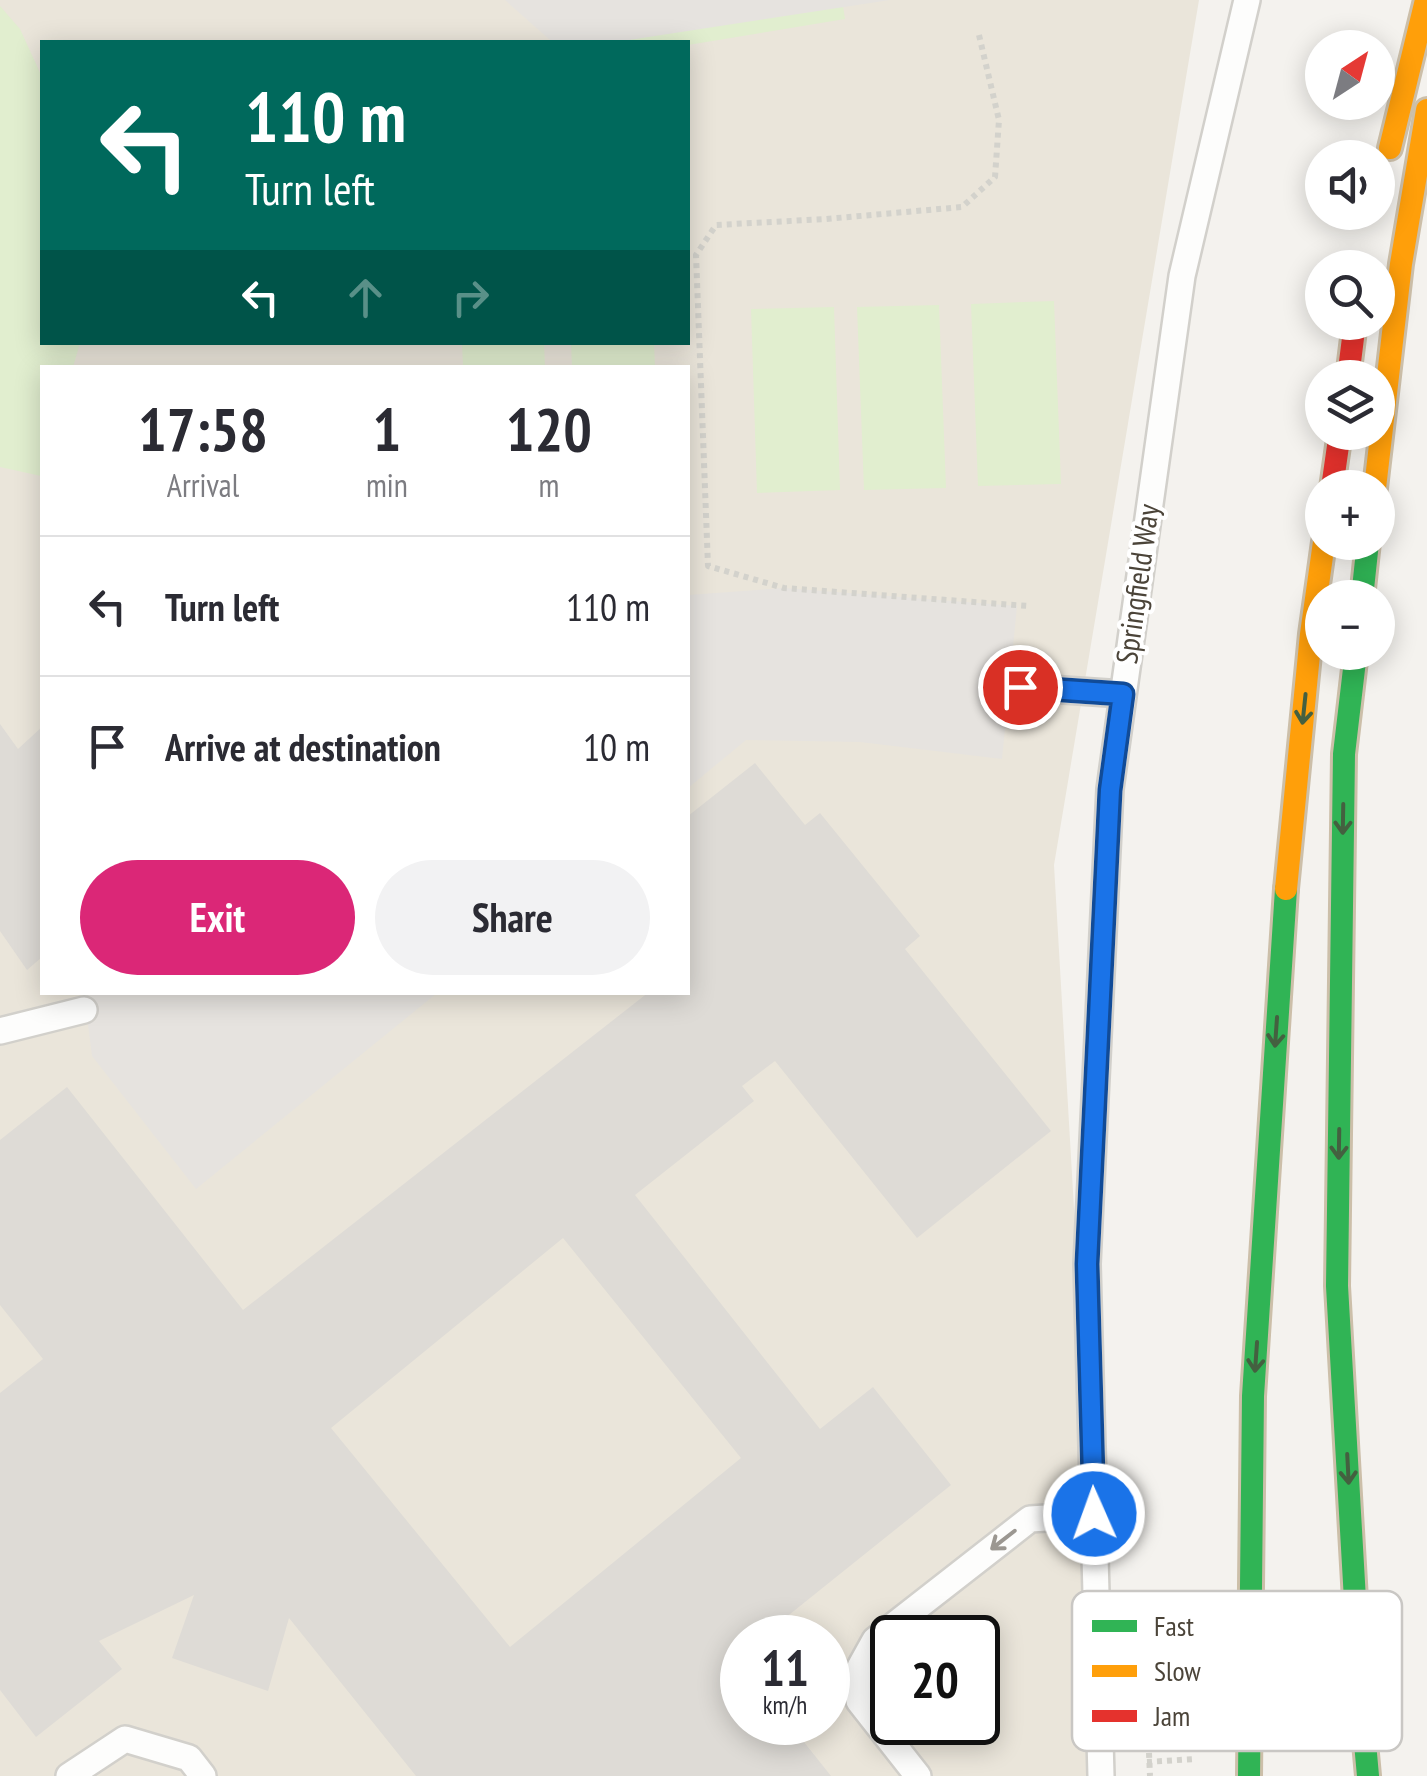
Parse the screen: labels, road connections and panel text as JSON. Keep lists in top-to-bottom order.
{
  "streets": {
    "lane": ["Springfield Way"]
  },
  "legend": ["Fast", "Slow", "Jam"],
  "north": "top right",
  "page": {
    "map_buttons": ["+", "−"],
    "turn": ["110 m", "Turn left"],
    "eta": [
      "17:58",
      "Arrival",
      "1",
      "min",
      "120",
      "m"
    ],
    "list": [
      {
        "name": "Turn left",
        "value": "110 m"
      },
      {
        "name": "Arrive at destination",
        "value": "10 m"
      }
    ],
    "buttons": ["Exit", "Share"],
    "speed": "11 km/h",
    "limit": "20"
  }
}
